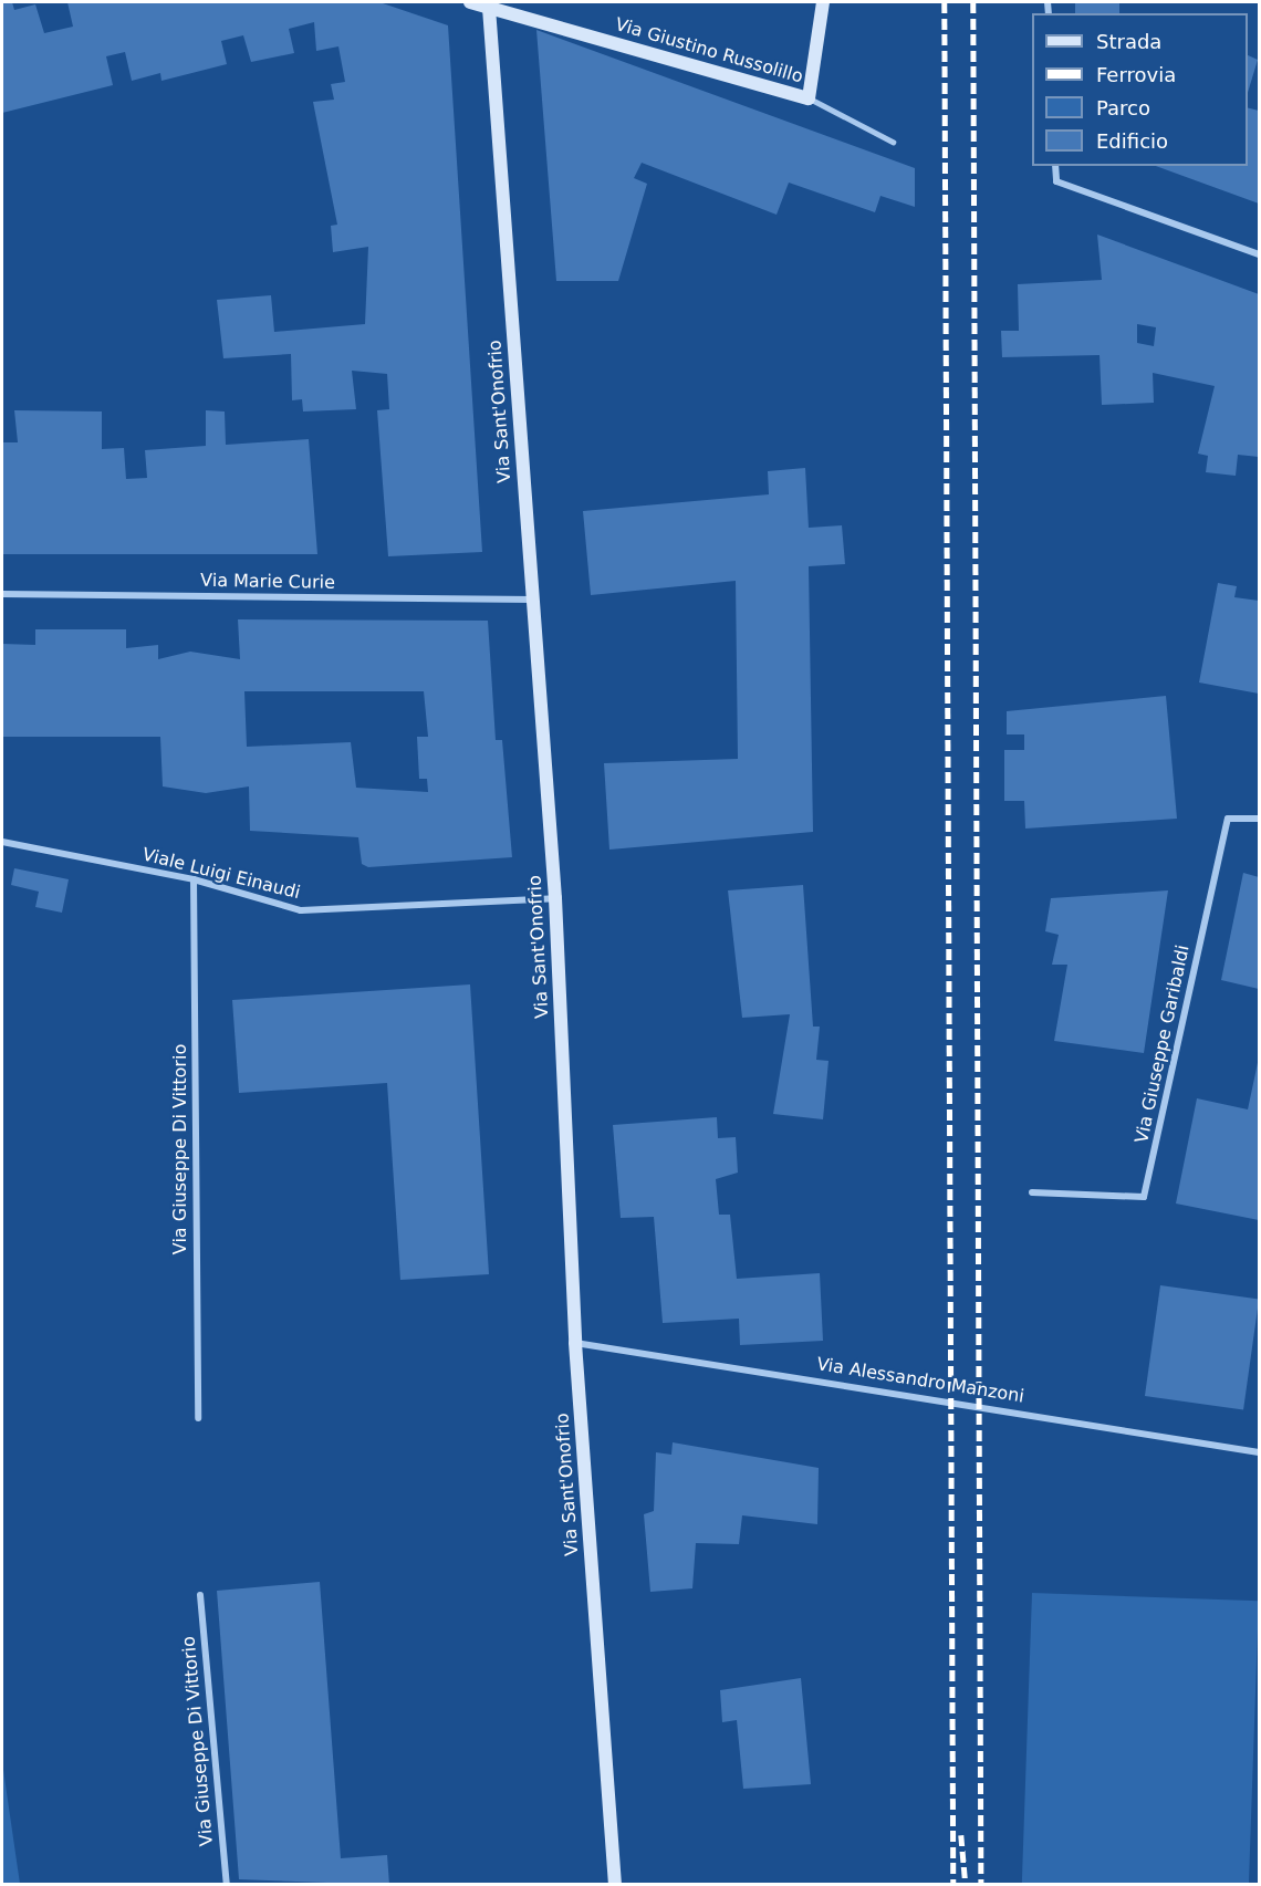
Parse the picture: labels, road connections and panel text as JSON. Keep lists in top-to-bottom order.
{
  "streets": {
    "street": [
      "Via Giustino Russolillo",
      "Via Sant'Onofrio",
      "Via Marie Curie",
      "Viale Luigi Einaudi",
      "Via Giuseppe Garibaldi",
      "Via Giuseppe Di Vittorio",
      "Via Alessandro Manzoni"
    ]
  },
  "crossings": [
    ["Via Giustino Russolillo", "Via Sant'Onofrio"],
    ["Via Sant'Onofrio", "Via Marie Curie"],
    ["Via Sant'Onofrio", "Viale Luigi Einaudi"],
    ["Via Sant'Onofrio", "Via Alessandro Manzoni"],
    ["Viale Luigi Einaudi", "Via Giuseppe Di Vittorio"]
  ],
  "legend": [
    "Strada",
    "Ferrovia",
    "Parco",
    "Edificio"
  ]
}
